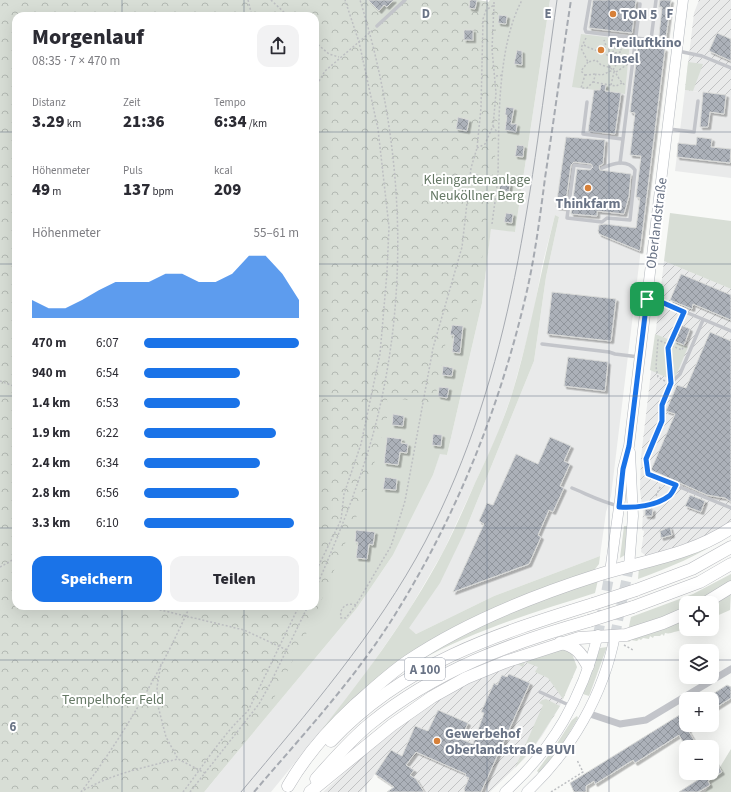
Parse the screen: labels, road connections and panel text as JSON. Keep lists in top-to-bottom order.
{
  "streets": {
    "highway": ["A 100"],
    "street": ["Oberlandstraße"]
  },
  "parks": ["Kleingartenanlage Neuköllner Berg", "Tempelhofer Feld"],
  "places": [
    "TON 5",
    "Freiluftkino Insel",
    "Thinkfarm",
    "Gewerbehof Oberlandstraße BUVI"
  ],
  "page": {
    "heading": ["Morgenlauf", "08:35 · 7 × 470 m"],
    "stats": [
      ["Distanz", "3.29 km"],
      ["Zeit", "21:36"],
      ["Tempo", "6:34 /km"],
      ["Höhenmeter", "49 m"],
      ["Puls", "137 bpm"],
      ["kcal", "209"]
    ],
    "chart": ["Höhenmeter", "55–61 m"],
    "list": [
      {
        "name": "470 m",
        "note": "6:07"
      },
      {
        "name": "940 m",
        "note": "6:54"
      },
      {
        "name": "1.4 km",
        "note": "6:53"
      },
      {
        "name": "1.9 km",
        "note": "6:22"
      },
      {
        "name": "2.4 km",
        "note": "6:34"
      },
      {
        "name": "2.8 km",
        "note": "6:56"
      },
      {
        "name": "3.3 km",
        "note": "6:10"
      }
    ],
    "buttons": ["Speichern", "Teilen"],
    "map_buttons": ["+", "−"]
  },
  "grid": {
    "columns": ["D", "E", "F"],
    "rows": ["6"]
  }
}
